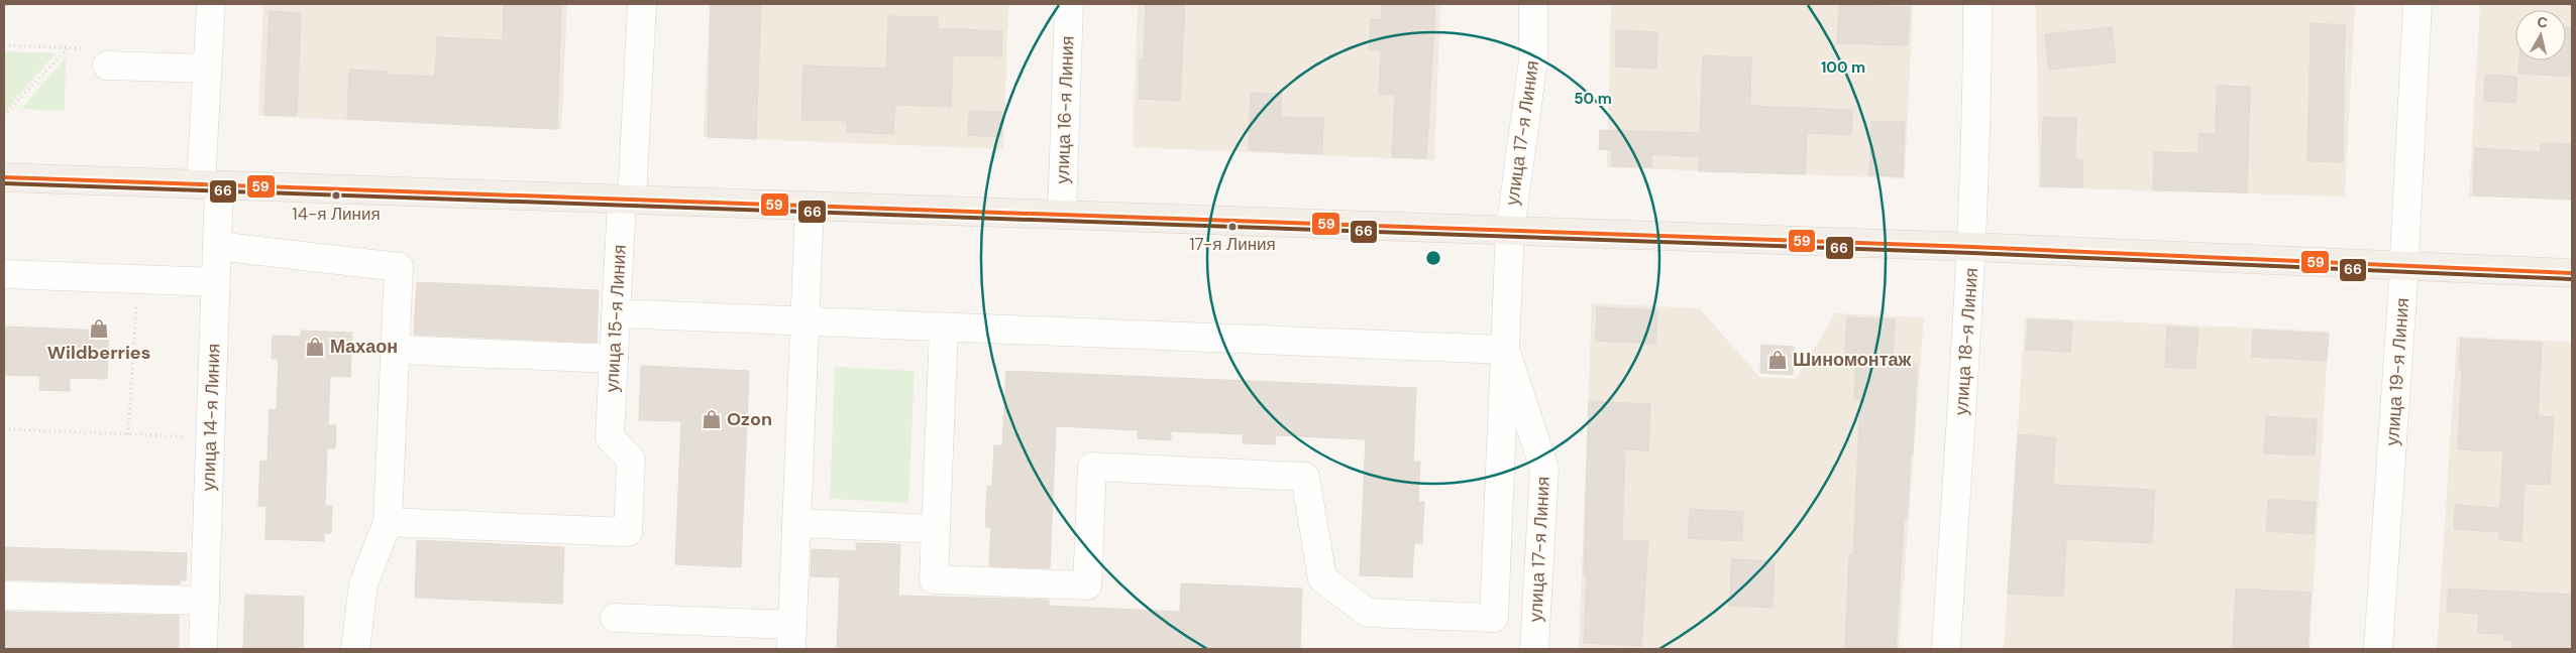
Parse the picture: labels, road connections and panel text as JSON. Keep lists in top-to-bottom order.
{
  "streets": {
    "street": [
      "улица 16-я Линия",
      "улица 17-я Линия",
      "улица 15-я Линия",
      "улица 18-я Линия",
      "улица 19-я Линия",
      "улица 14-я Линия"
    ]
  },
  "places": {
    "other": ["14-я Линия", "17-я Линия"],
    "shop": [
      "Wildberries",
      "Махаон",
      "Шиномонтаж",
      "Ozon"
    ]
  },
  "lines": ["transit line 59", "transit line 66"],
  "north": "top",
  "rings": ["100 m", "50 m"]
}
